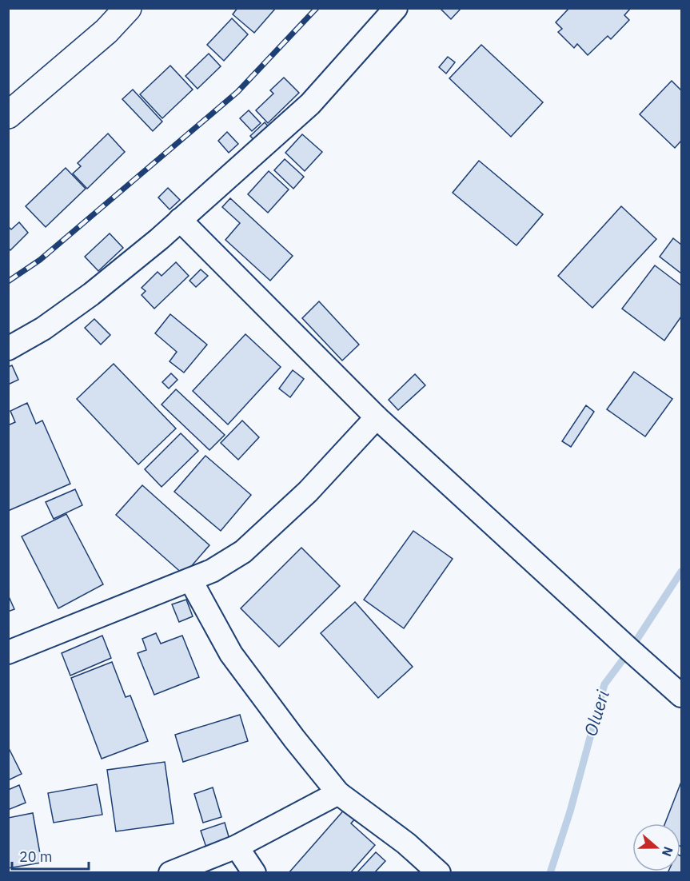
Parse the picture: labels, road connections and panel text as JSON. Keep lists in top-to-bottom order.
{
  "water": ["Olueri"],
  "scale_bar": "20 m",
  "north": "right"
}
